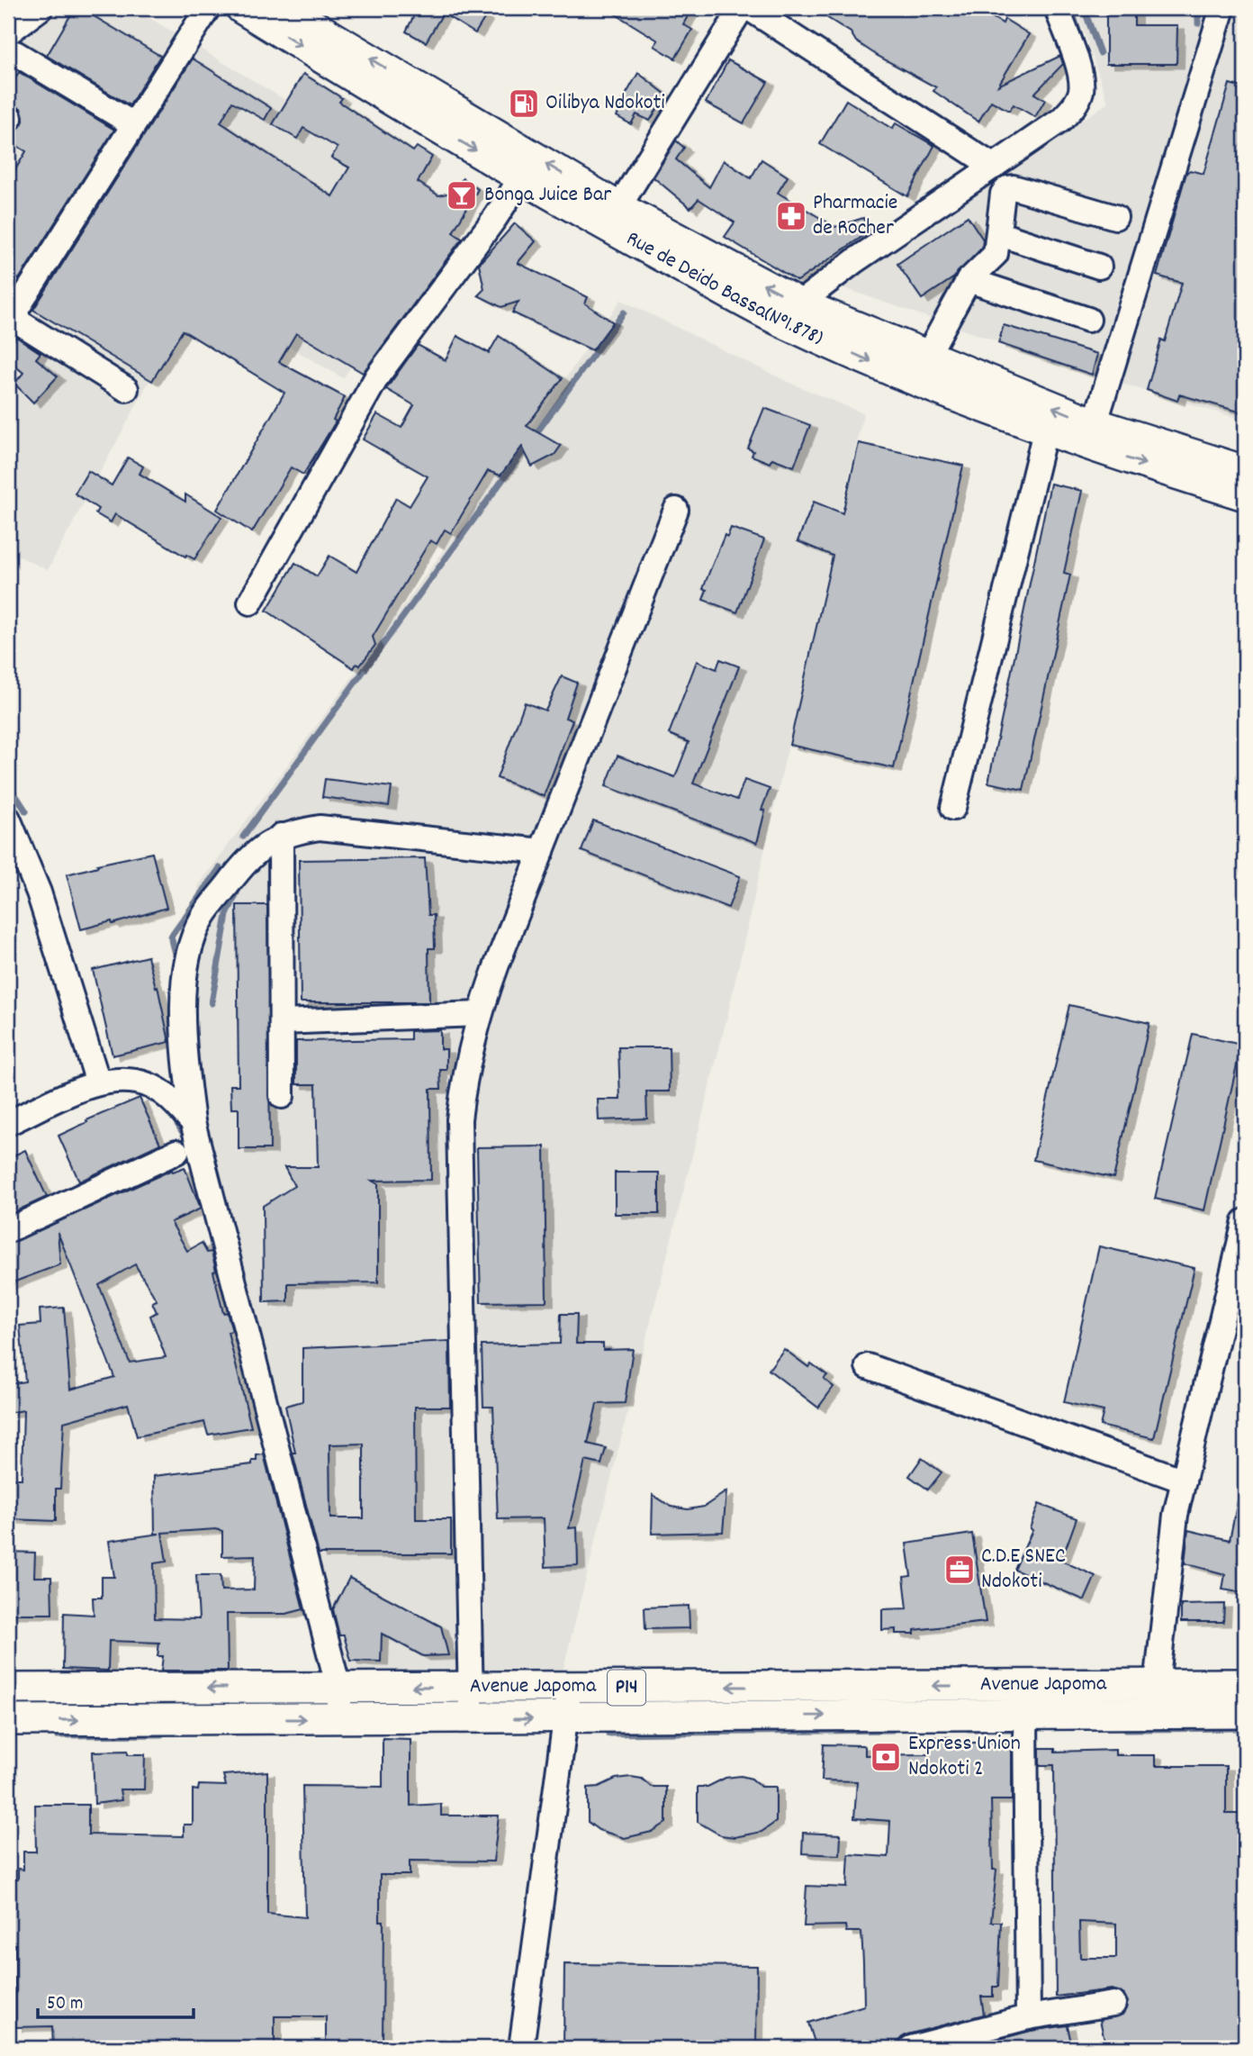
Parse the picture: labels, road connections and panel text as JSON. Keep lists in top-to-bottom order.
{
  "streets": {
    "main road": ["Rue de Deido Bassa(N°1.878)", "Avenue Japoma", "P14"]
  },
  "places": {
    "fuel station": ["Oilibya Ndokoti"],
    "bar": ["Bonga Juice Bar"],
    "pharmacy": ["Pharmacie de Rocher"],
    "office": ["C.D.E SNEC Ndokoti"],
    "bank": ["Express Union Ndokoti 2"]
  },
  "scale_bar": "50 m"
}
